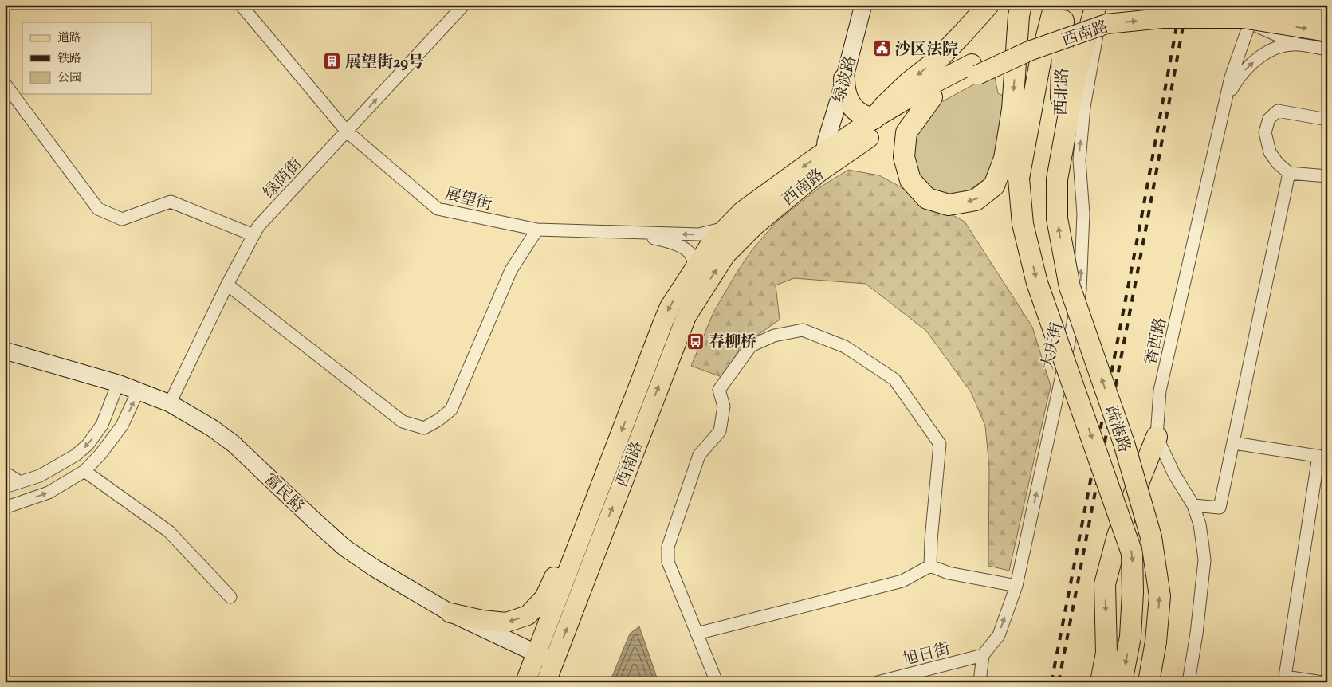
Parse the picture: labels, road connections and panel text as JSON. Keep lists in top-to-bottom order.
{
  "streets": {
    "highway": ["西北路", "疏港路"],
    "main road": ["西南路"],
    "street": [
      "绿波路",
      "绿荫街",
      "展望街",
      "香西路",
      "大庆街",
      "富民路",
      "旭日街"
    ]
  },
  "crossings": [
    ["西南路", "绿波路"],
    ["西南路", "展望街"],
    ["西南路", "富民路"],
    ["西北路", "疏港路"],
    ["绿荫街", "展望街"],
    ["绿荫街", "富民路"],
    ["大庆街", "旭日街"]
  ],
  "one_way": ["大庆街"],
  "places": {
    "public building": ["沙区法院"],
    "building": ["展望街29号"],
    "bus stop": ["春柳桥"]
  },
  "legend": ["道路", "铁路", "公园"]
}
